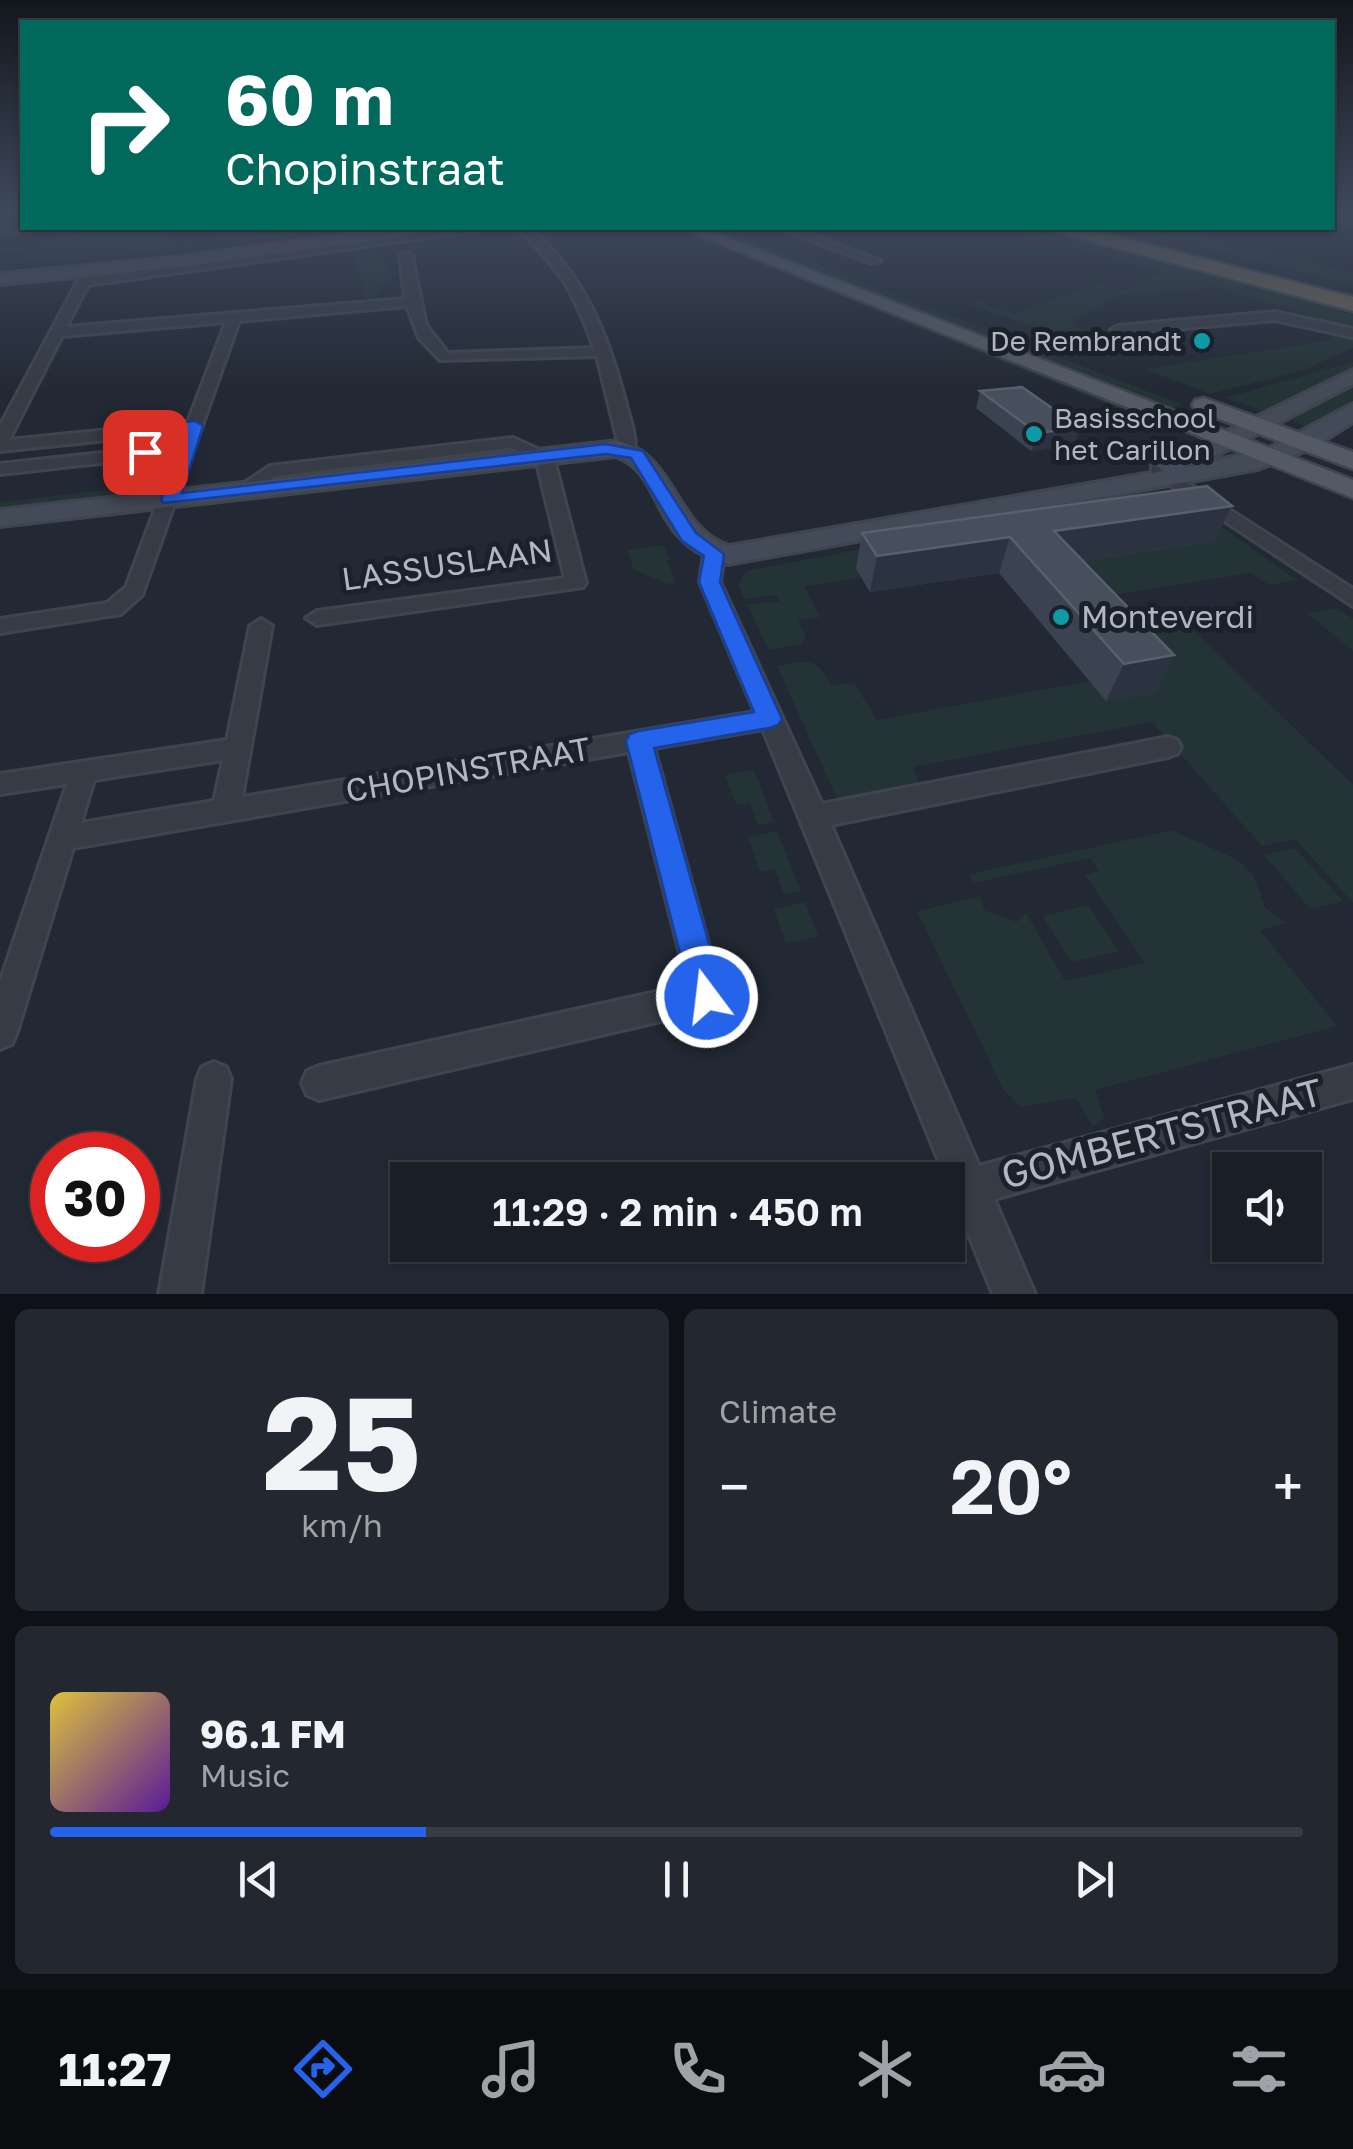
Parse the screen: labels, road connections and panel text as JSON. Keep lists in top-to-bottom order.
{
  "streets": {
    "street": ["LASSUSLAAN", "CHOPINSTRAAT", "GOMBERTSTRAAT"]
  },
  "crossings": [
    ["CHOPINSTRAAT", "GOMBERTSTRAAT"]
  ],
  "places": ["De Rembrandt", "Basisschool het Carillon", "Monteverdi"],
  "page": {
    "turn": ["60 m", "Chopinstraat"],
    "limit": "30",
    "trip": "11:29 · 2 min · 450 m",
    "tile": [
      ["25", "km/h"],
      "Climate"
    ],
    "heat": ["−", "20°", "+"],
    "song": ["96.1 FM", "Music"],
    "tabs": "11:27"
  }
}
